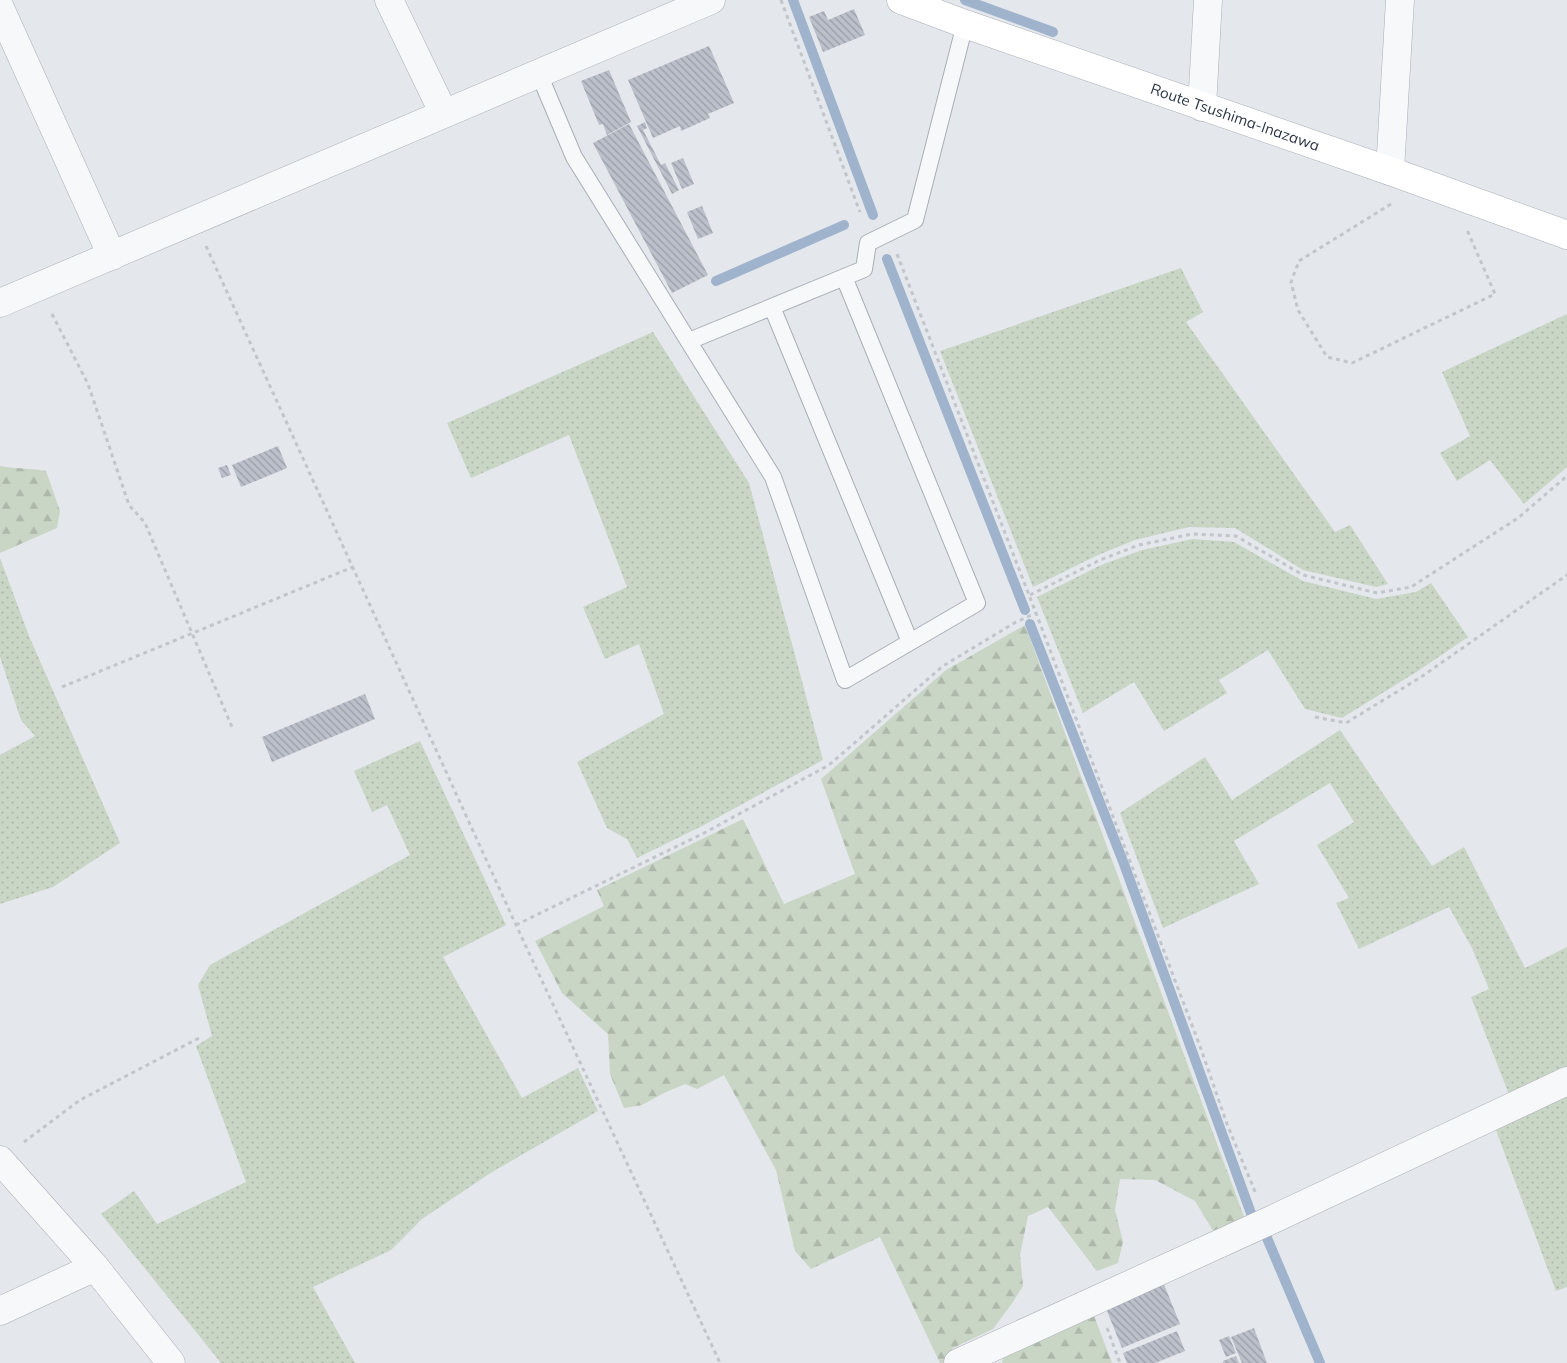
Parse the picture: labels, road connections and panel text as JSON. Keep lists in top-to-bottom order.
{
  "streets": {
    "main road": ["Route Tsushima-Inazawa"]
  }
}
